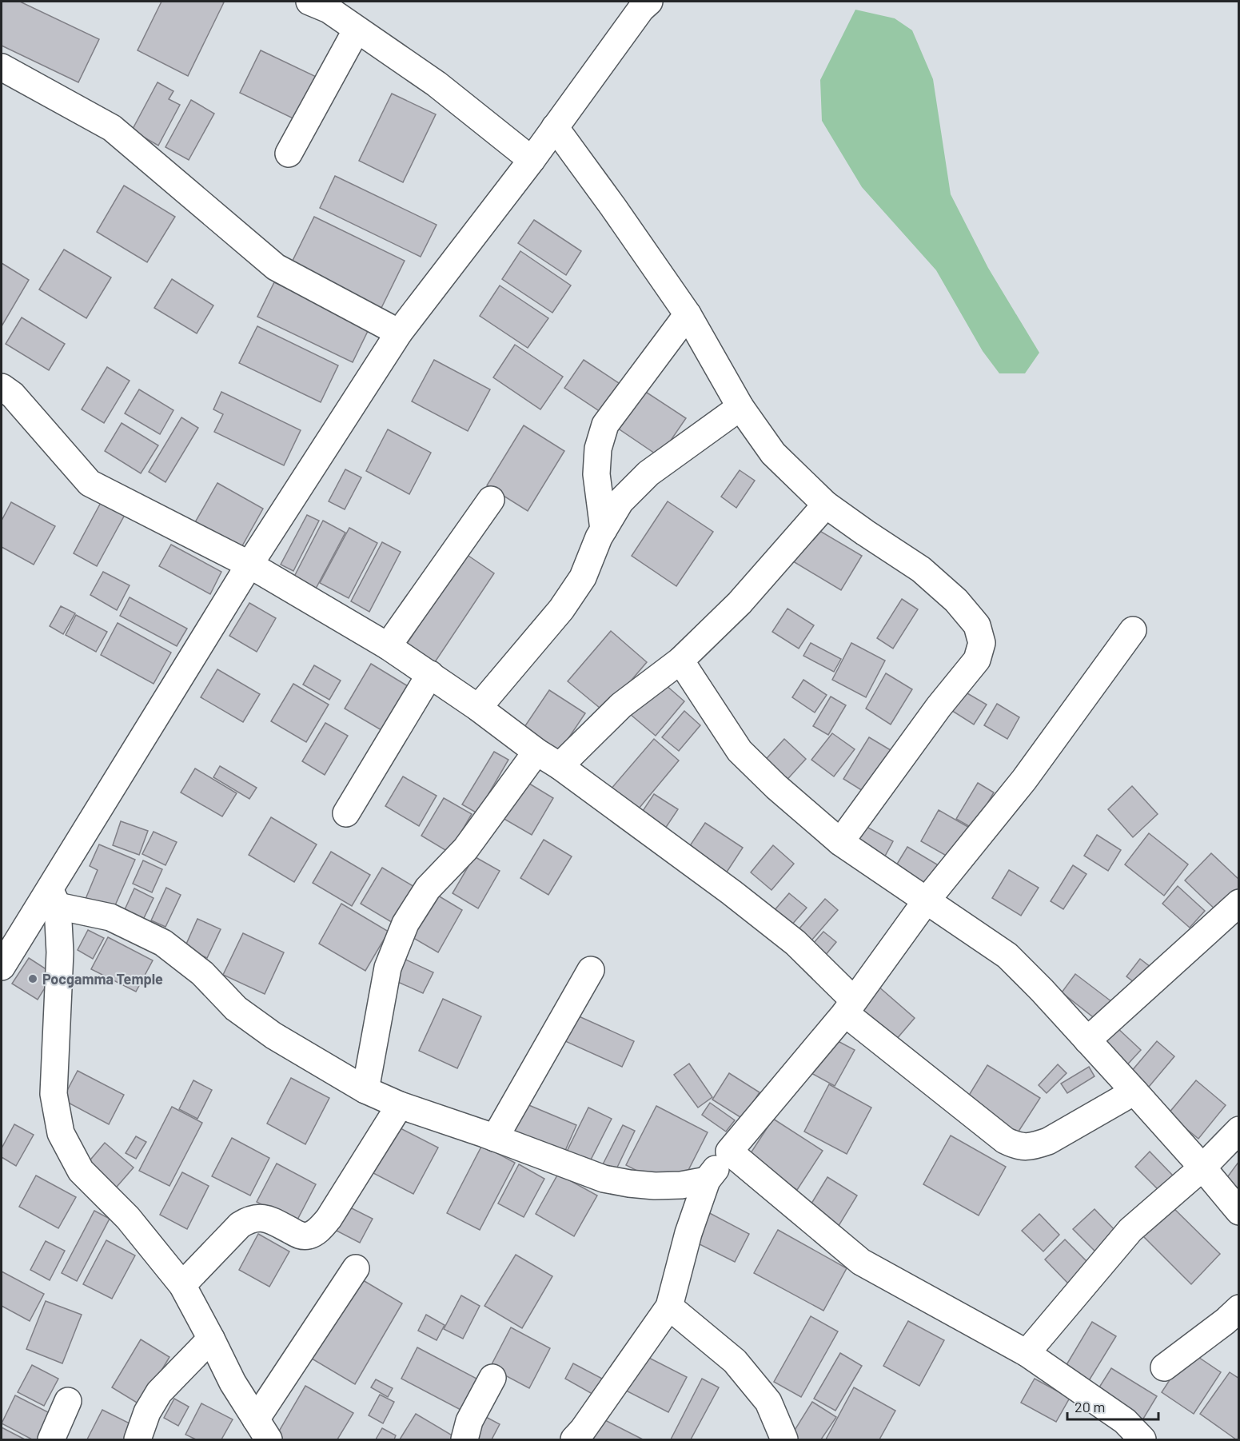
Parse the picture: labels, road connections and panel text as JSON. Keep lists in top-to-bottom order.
{
  "places": ["Pocgamma Temple"],
  "scale_bar": "20 m"
}
